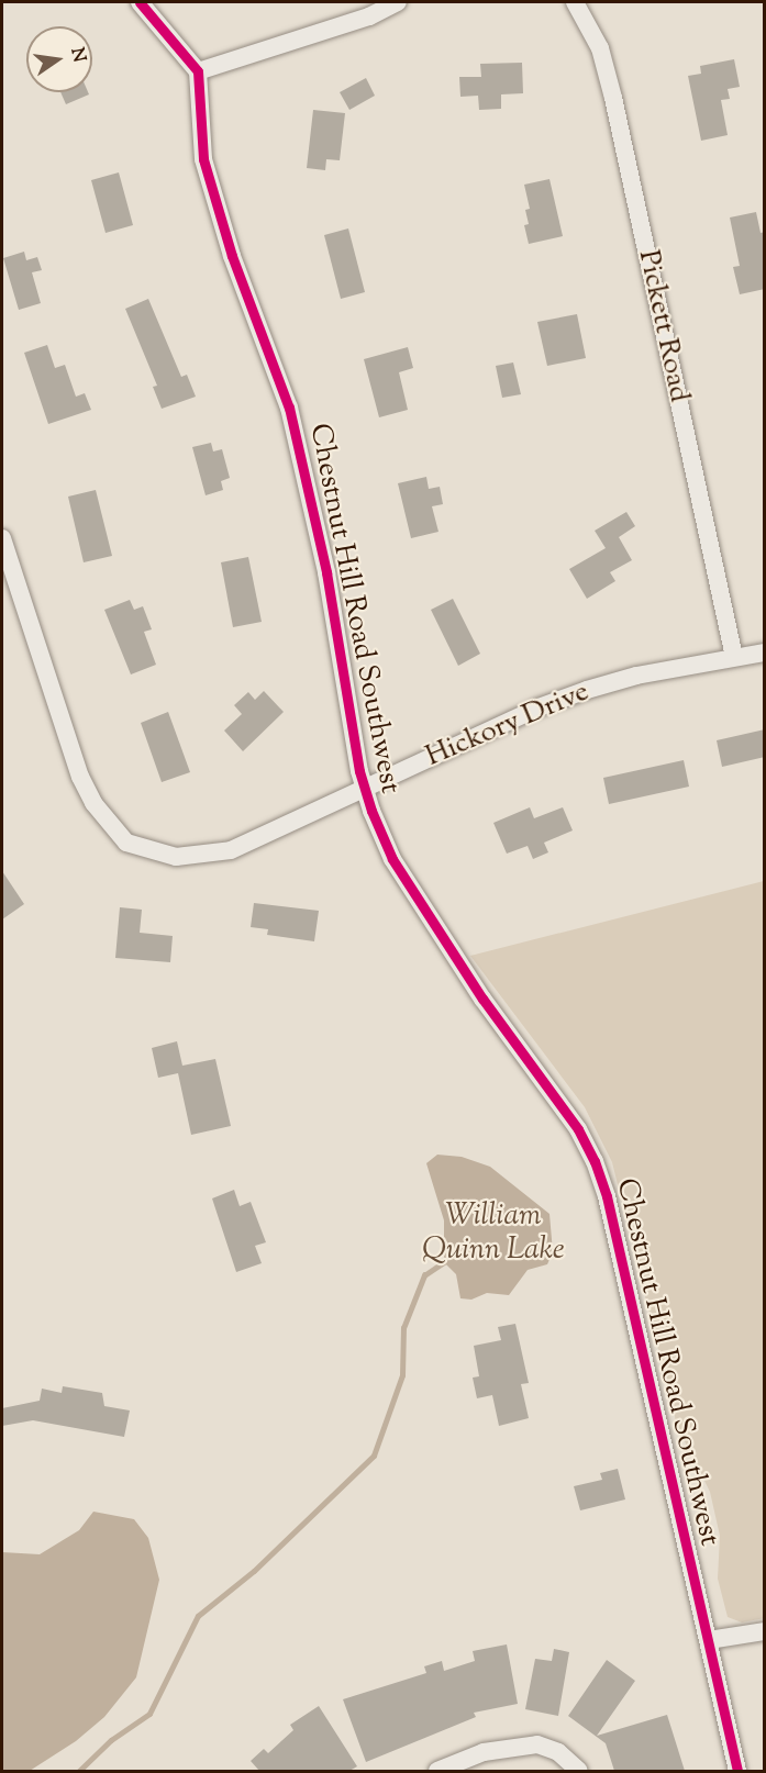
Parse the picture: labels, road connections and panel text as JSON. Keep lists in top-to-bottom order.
{
  "streets": {
    "street": ["Pickett Road", "Chestnut Hill Road Southwest", "Hickory Drive"]
  },
  "crossings": [
    ["Pickett Road", "Hickory Drive"],
    ["Chestnut Hill Road Southwest", "Hickory Drive"]
  ],
  "water": ["William Quinn Lake"],
  "north": "right"
}
